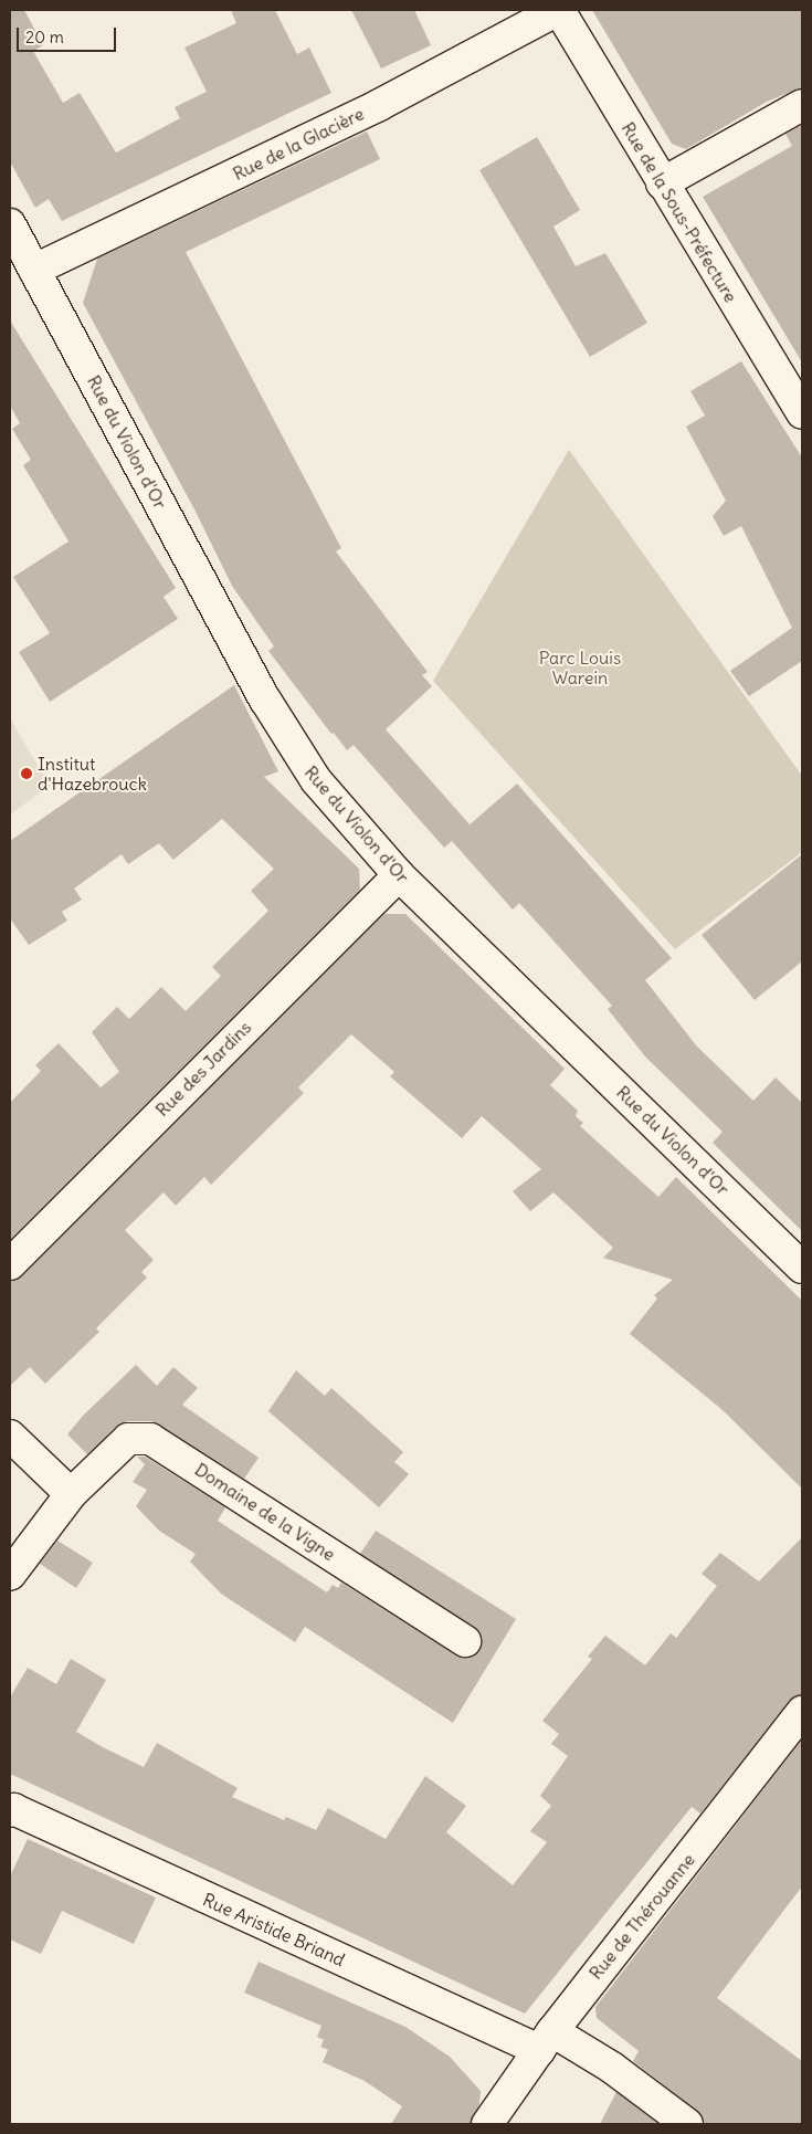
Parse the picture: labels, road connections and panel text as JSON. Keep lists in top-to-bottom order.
{
  "streets": {
    "street": [
      "Rue de la Glacière",
      "Rue de la Sous-Préfecture",
      "Rue du Violon d'Or",
      "Rue des Jardins",
      "Domaine de la Vigne",
      "Rue de Thérouanne",
      "Rue Aristide Briand"
    ]
  },
  "crossings": [
    ["Rue de la Glacière", "Rue de la Sous-Préfecture"],
    ["Rue de la Glacière", "Rue du Violon d'Or"],
    ["Rue du Violon d'Or", "Rue des Jardins"],
    ["Rue de Thérouanne", "Rue Aristide Briand"]
  ],
  "parks": ["Parc Louis Warein"],
  "places": ["Institut d'Hazebrouck"],
  "scale_bar": "20 m"
}
